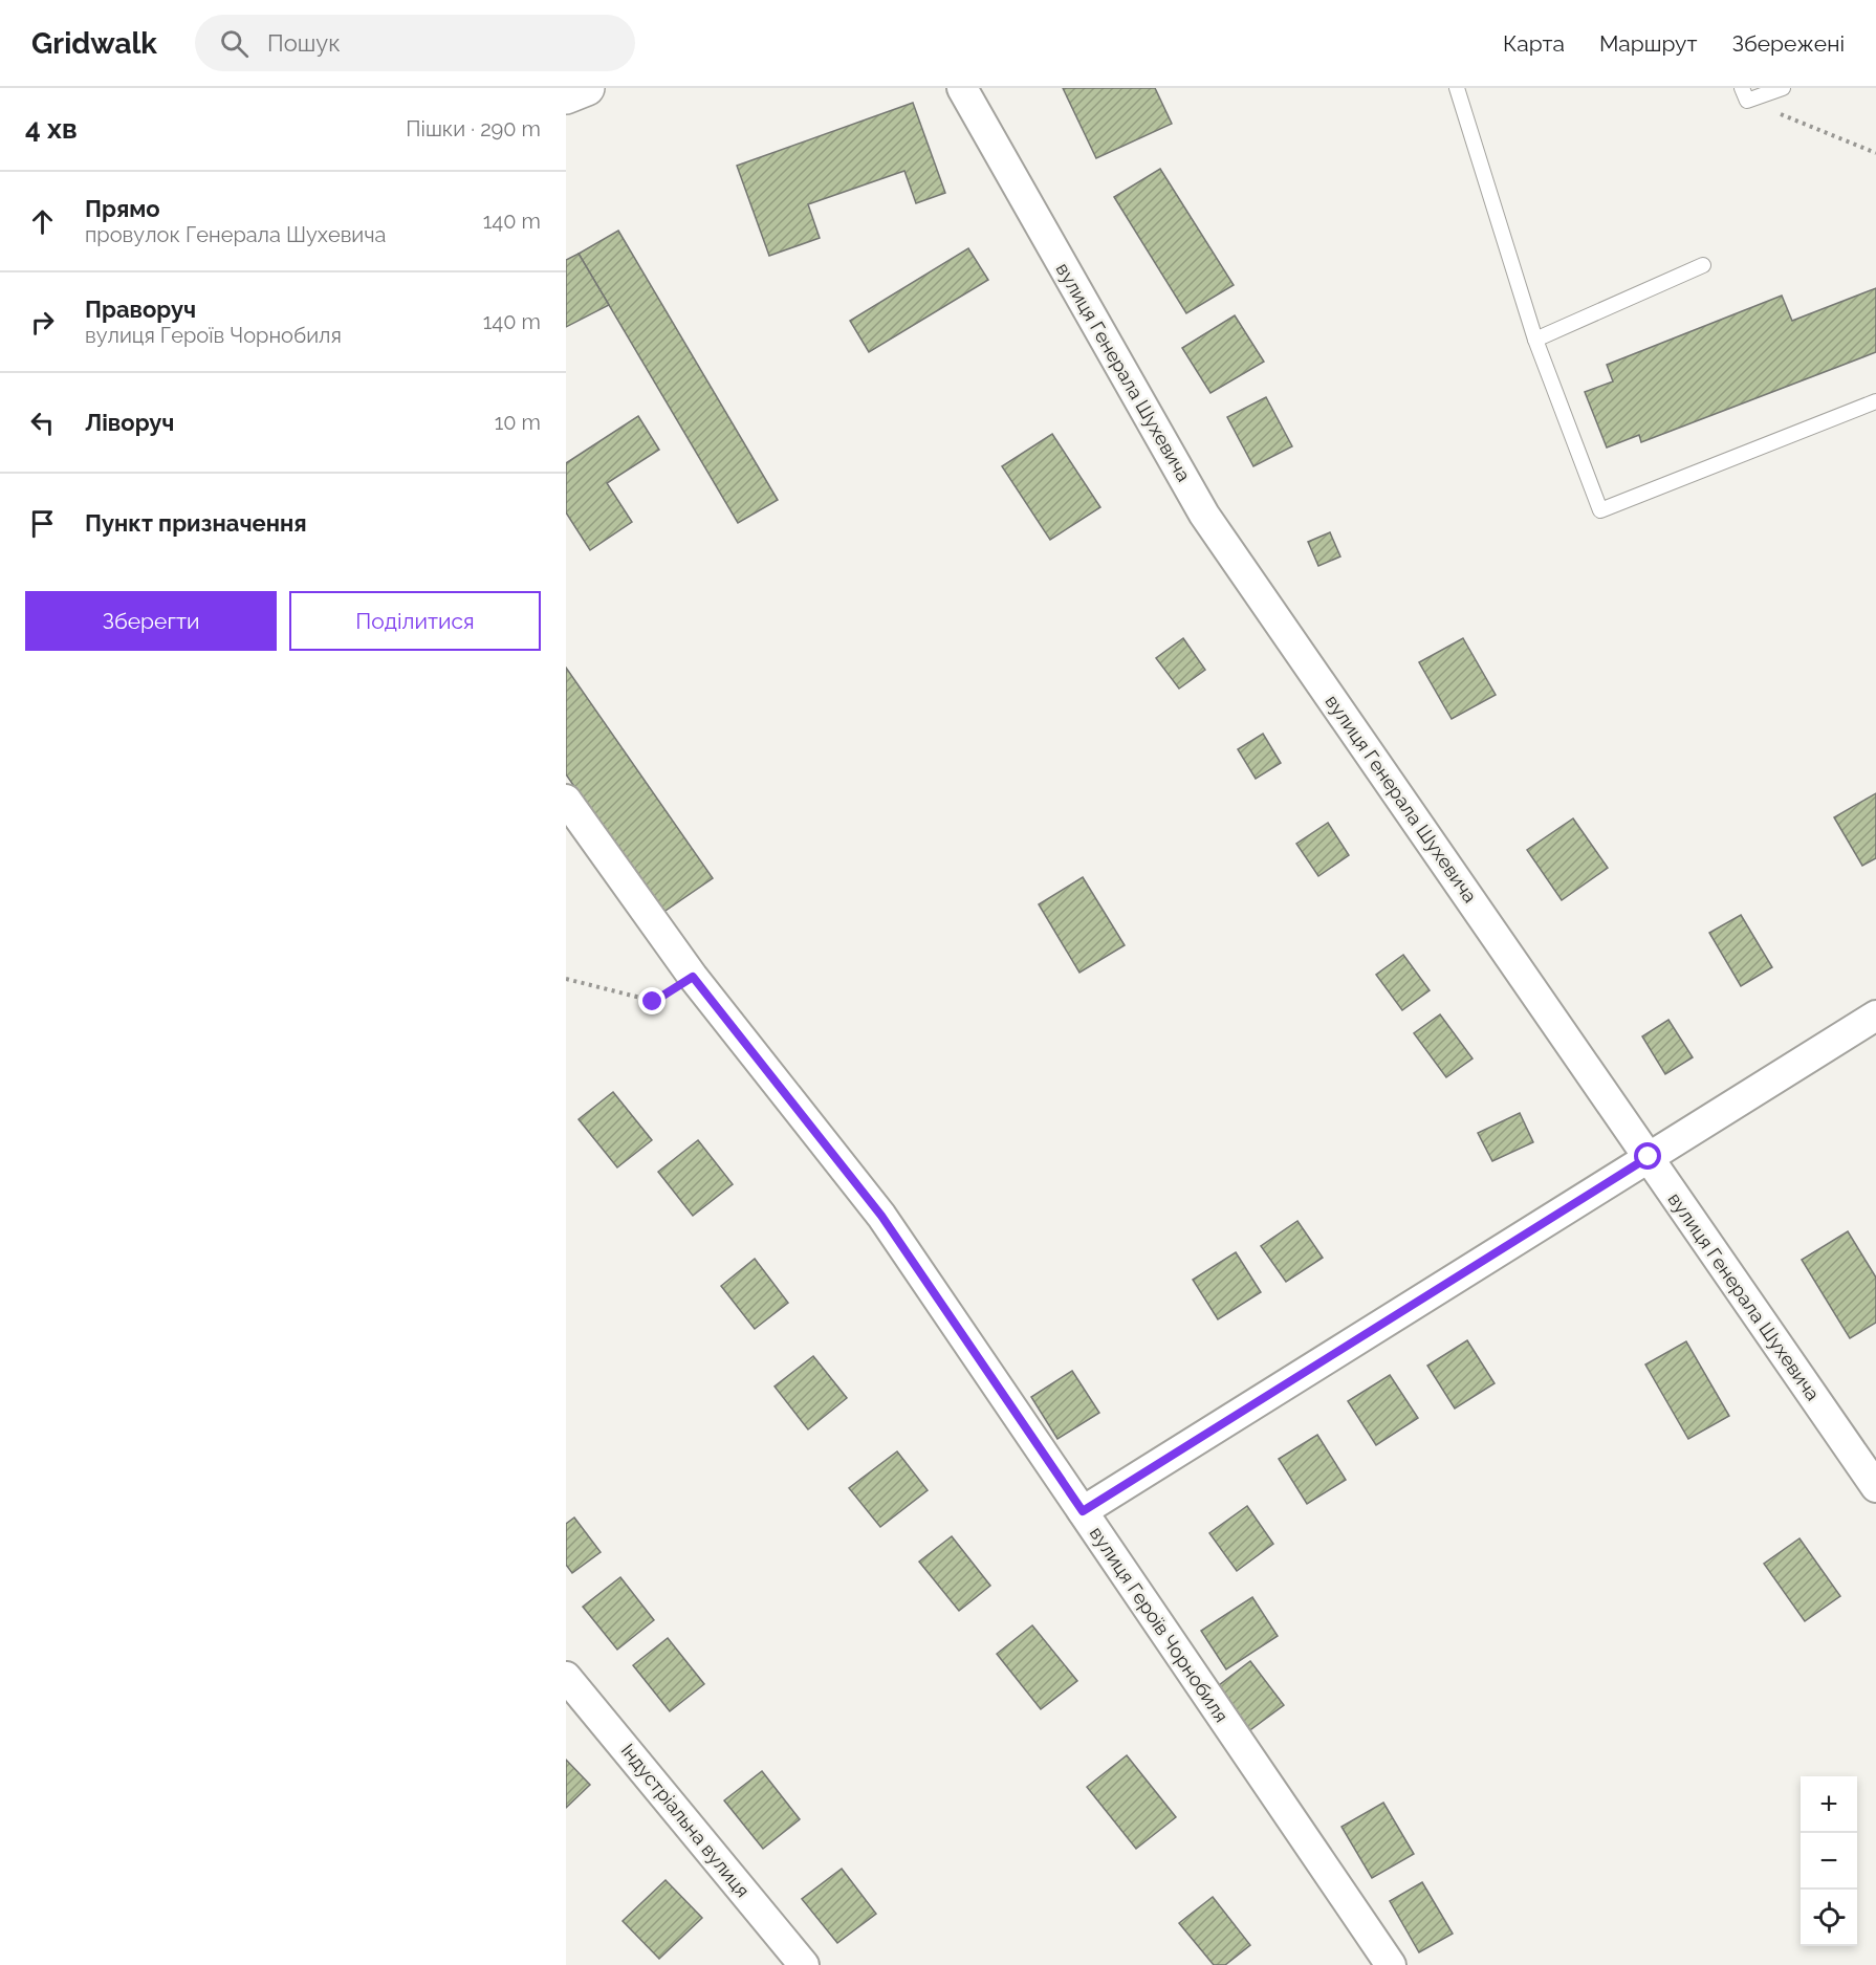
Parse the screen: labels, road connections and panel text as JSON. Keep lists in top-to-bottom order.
{
  "streets": {
    "street": ["вулиця Генерала Шухевича", "вулиця Героїв Чорнобиля", "Індустріальна вулиця"]
  },
  "page": {
    "header": "Gridwalk",
    "search": "Пошук",
    "nav": ["Карта", "Маршрут", "Збережені"],
    "heading": ["4 хв", "Пішки · 290 m"],
    "list": [
      ["Прямо", "провулок Генерала Шухевича", "140 m"],
      ["Праворуч", "вулиця Героїв Чорнобиля", "140 m"],
      ["Ліворуч", "10 m"],
      "Пункт призначення"
    ],
    "buttons": ["Зберегти", "Поділитися"],
    "map_buttons": ["+", "−"]
  }
}
